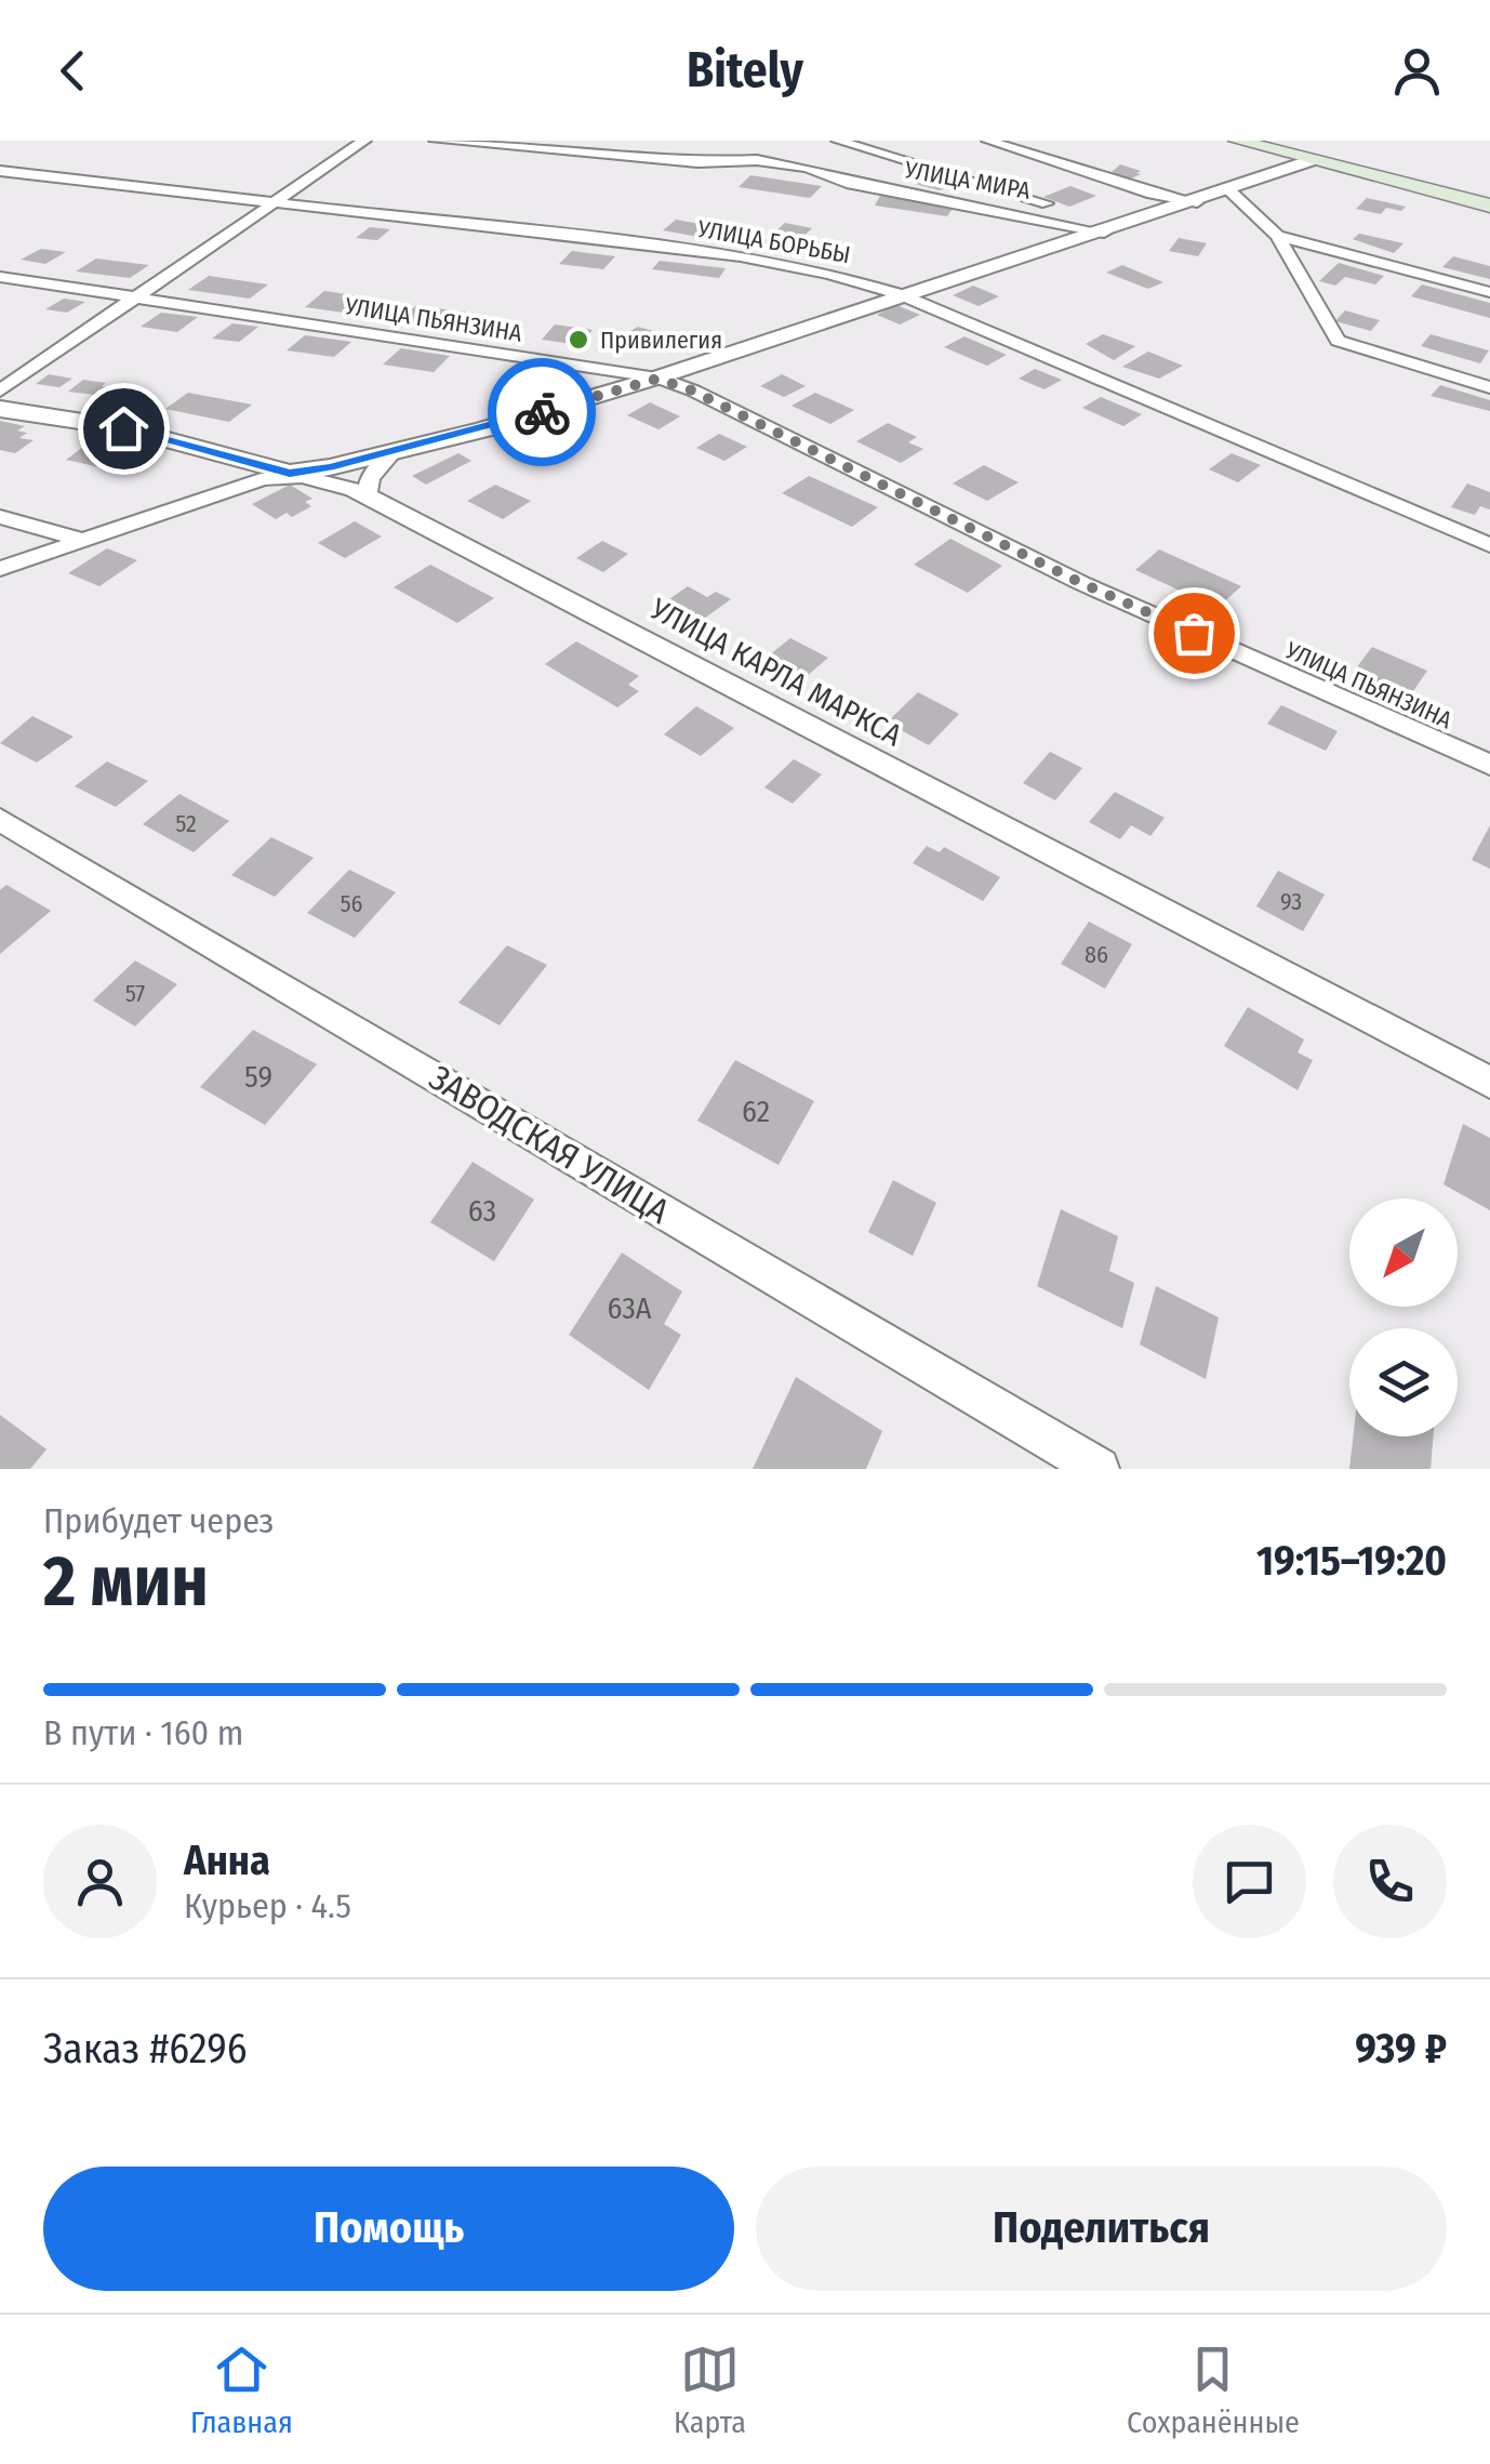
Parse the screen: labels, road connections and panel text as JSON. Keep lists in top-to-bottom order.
{
  "streets": {
    "street": [
      "УЛИЦА МИРА",
      "УЛИЦА БОРЬБЫ",
      "УЛИЦА ПЬЯНЗИНА",
      "УЛИЦА КАРЛА МАРКСА",
      "ЗАВОДСКАЯ УЛИЦА"
    ]
  },
  "places": ["Привилегия"],
  "house_numbers": [
    "52",
    "93",
    "56",
    "86",
    "57",
    "59",
    "62",
    "63",
    "63А"
  ],
  "north": "bottom left",
  "page": {
    "header": "Bitely",
    "heading": ["2 мин", "Прибудет через", "19:15–19:20"],
    "panel": [
      "Анна",
      "Курьер · 4.5",
      "Заказ #6296",
      "939 ₽"
    ],
    "bar": "В пути · 160 m",
    "buttons": ["Помощь", "Поделиться"],
    "tabs": ["Главная", "Карта", "Сохранённые"]
  }
}
